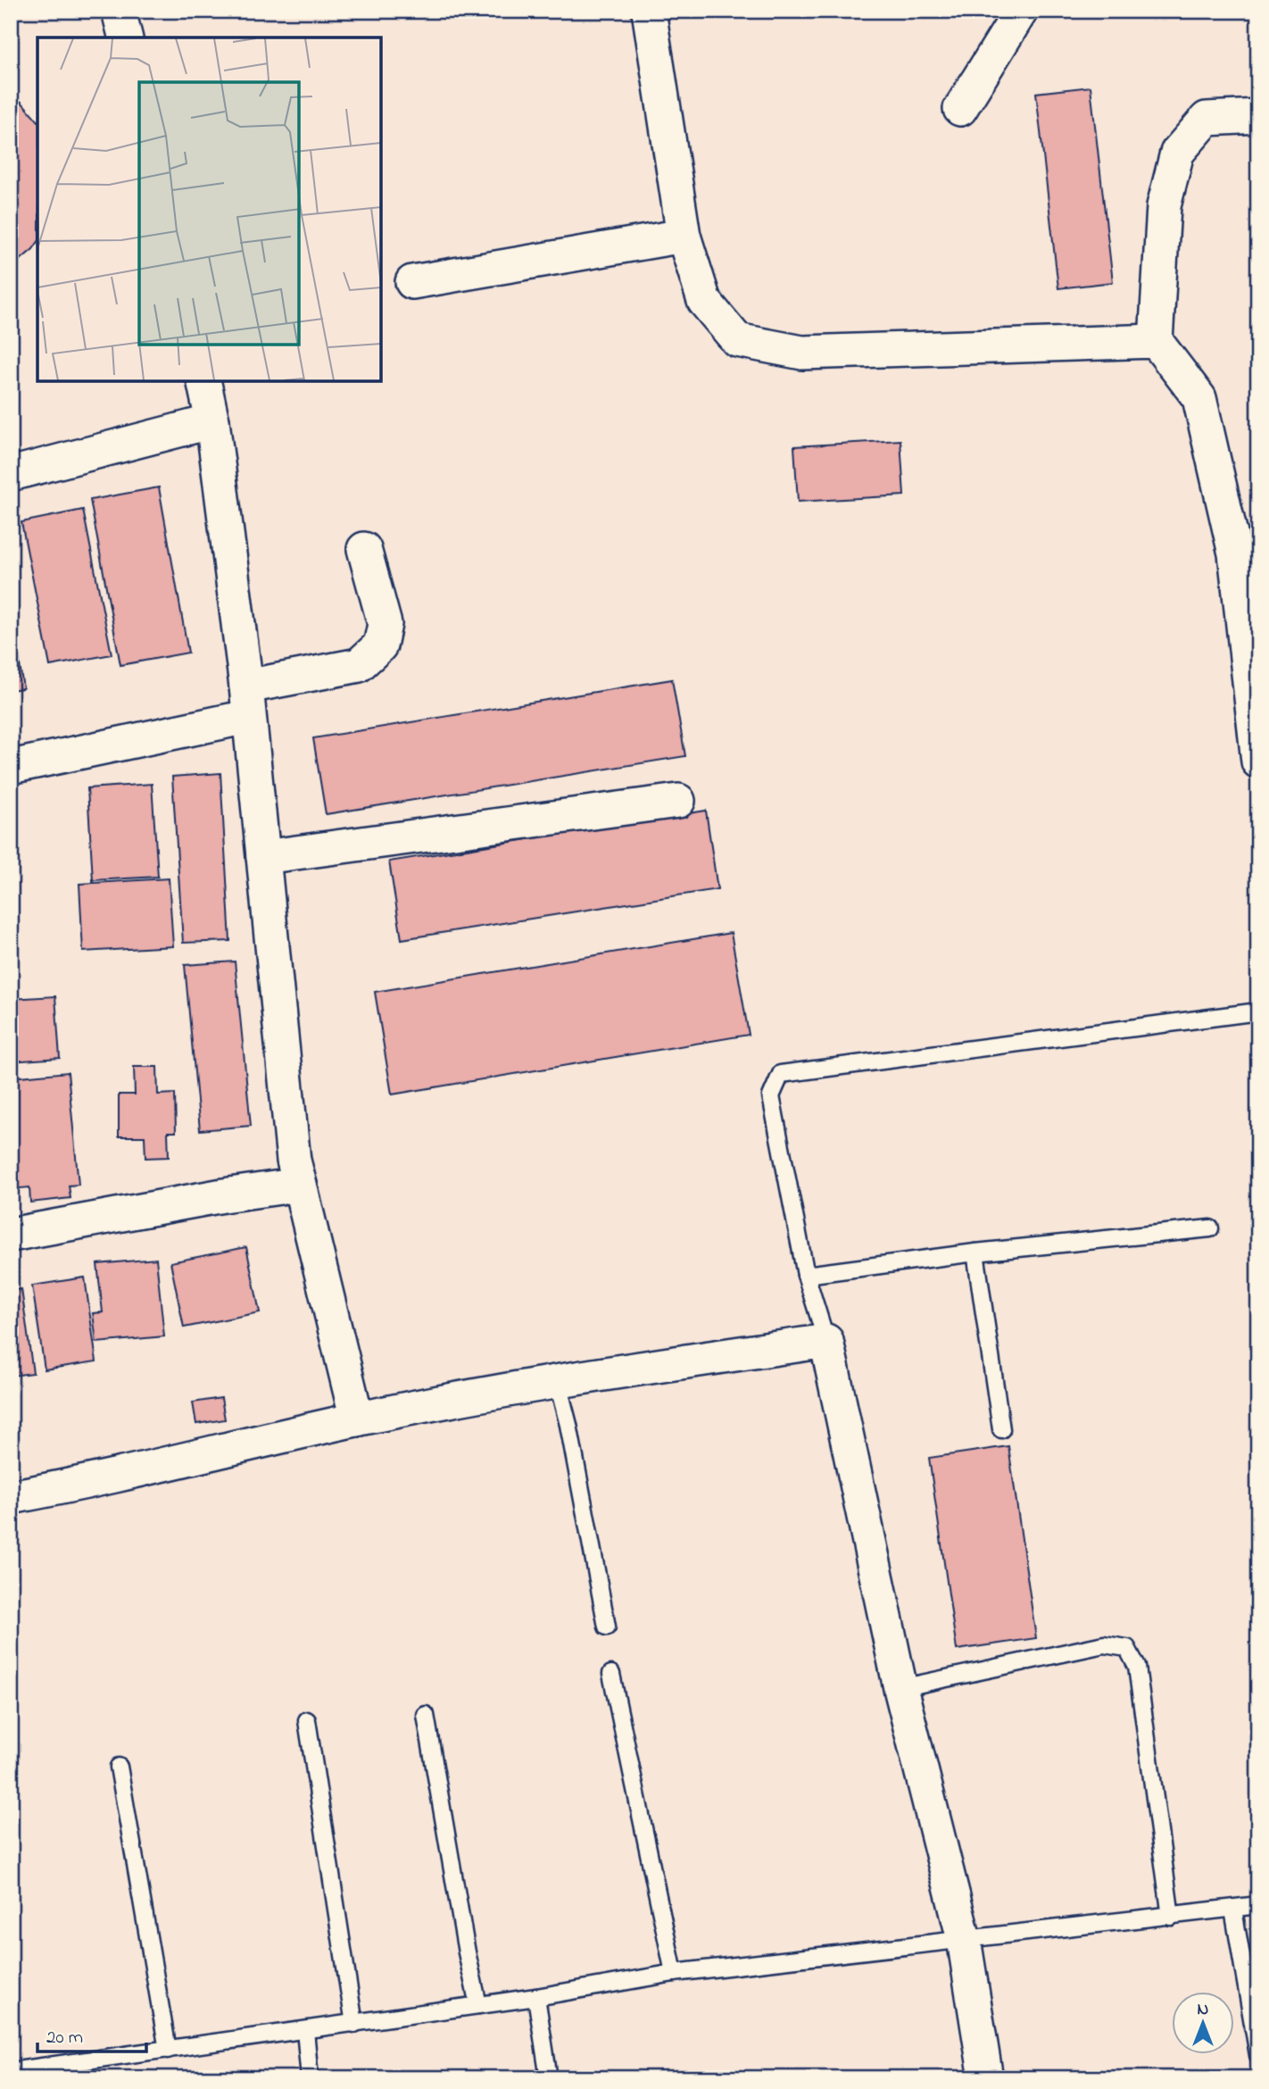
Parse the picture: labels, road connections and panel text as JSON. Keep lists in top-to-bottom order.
{
  "scale_bar": "20 m",
  "north": "top"
}
